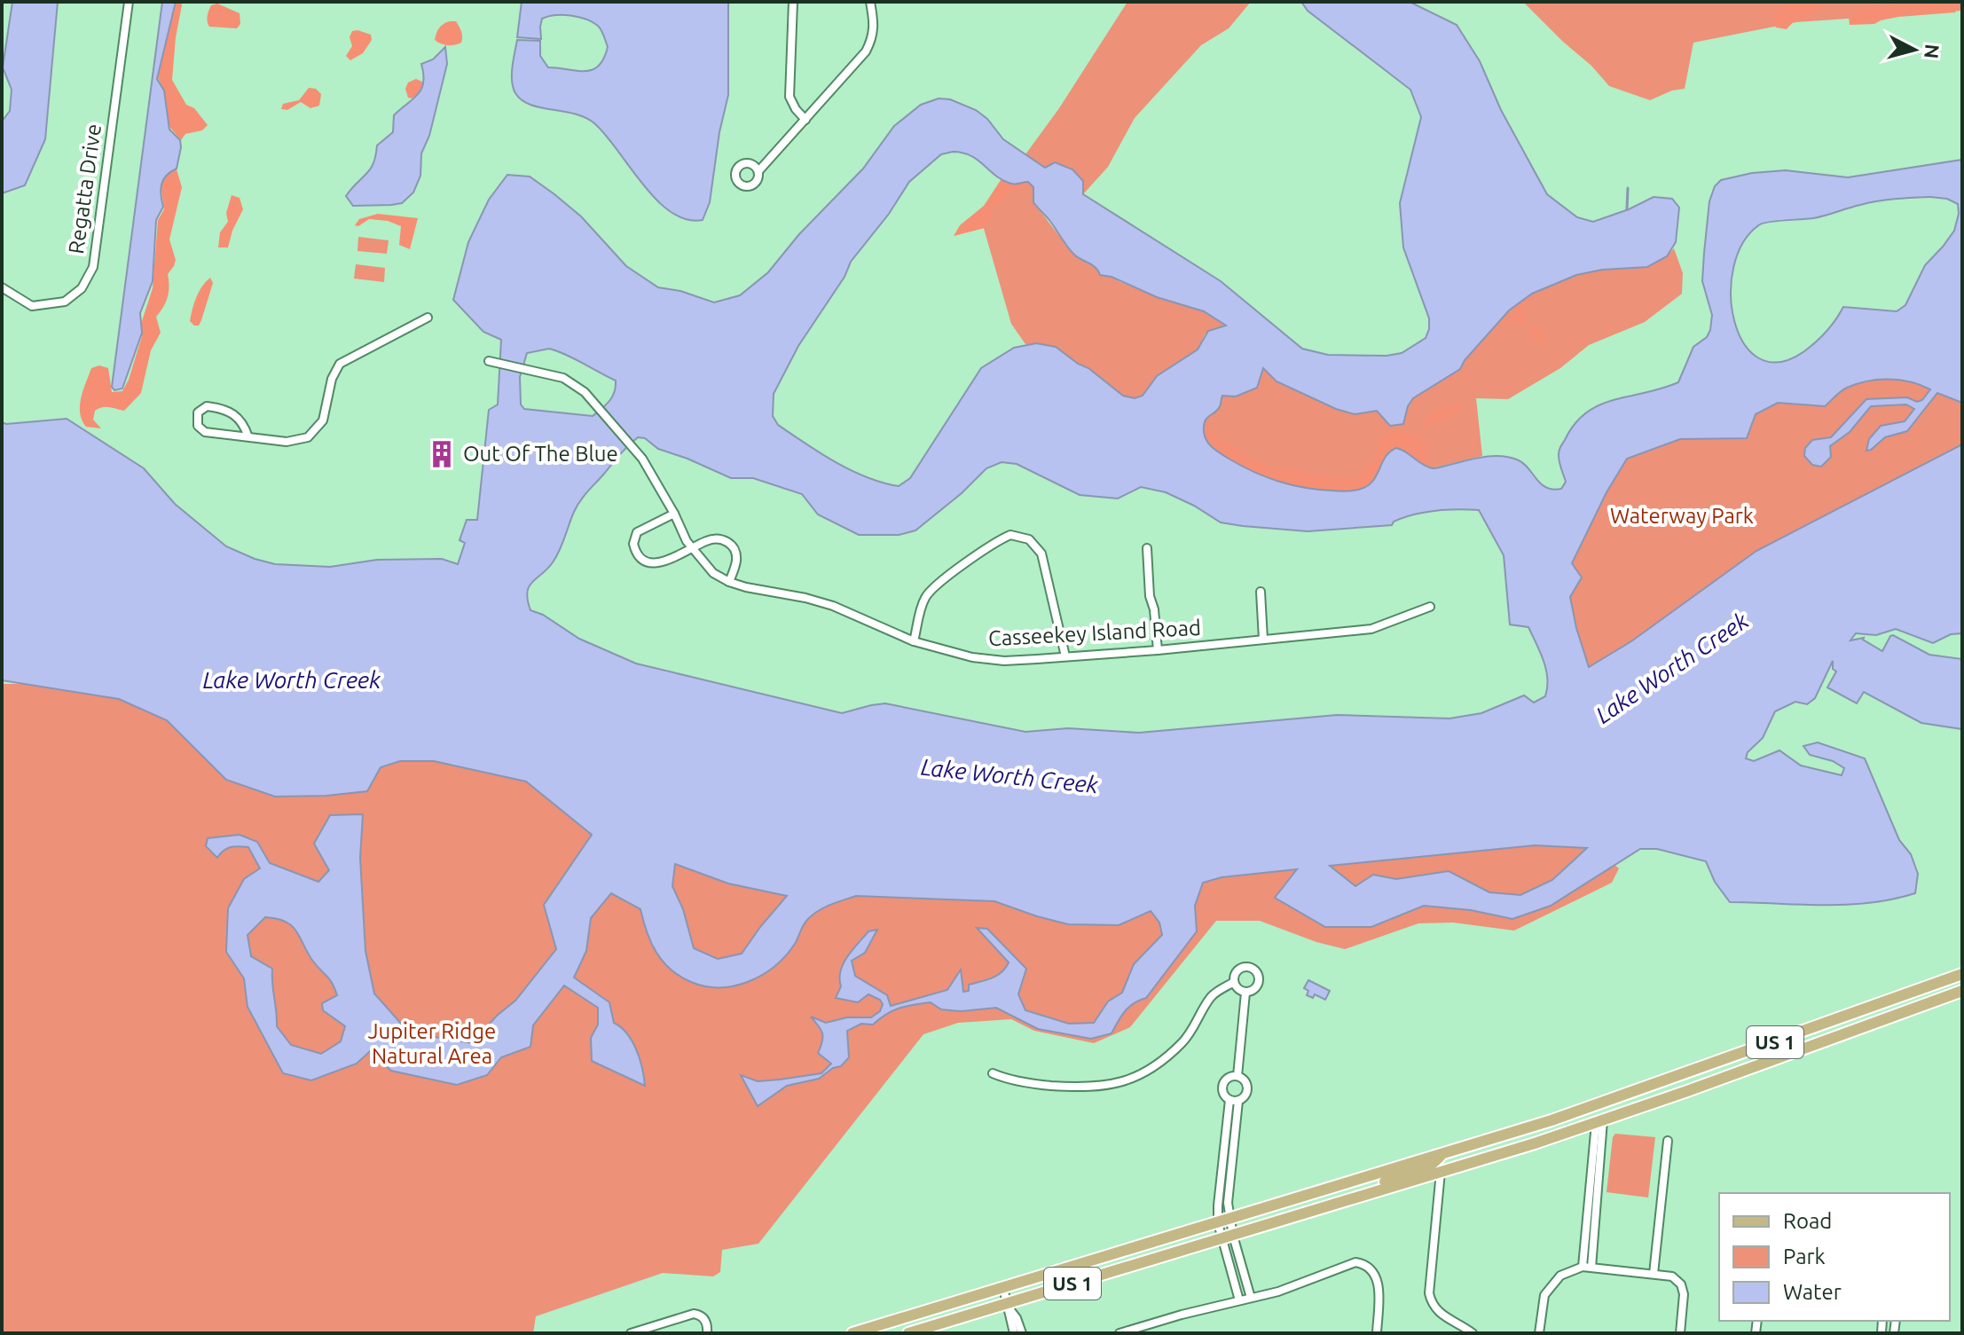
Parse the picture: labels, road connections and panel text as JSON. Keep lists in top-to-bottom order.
{
  "streets": {
    "main road": ["US 1"],
    "street": ["Regatta Drive", "Casseekey Island Road"]
  },
  "water": ["Lake Worth Creek"],
  "parks": ["Waterway Park", "Jupiter Ridge Natural Area"],
  "places": {
    "building": ["Out Of The Blue"]
  },
  "legend": ["Road", "Park", "Water"],
  "north": "right"
}
